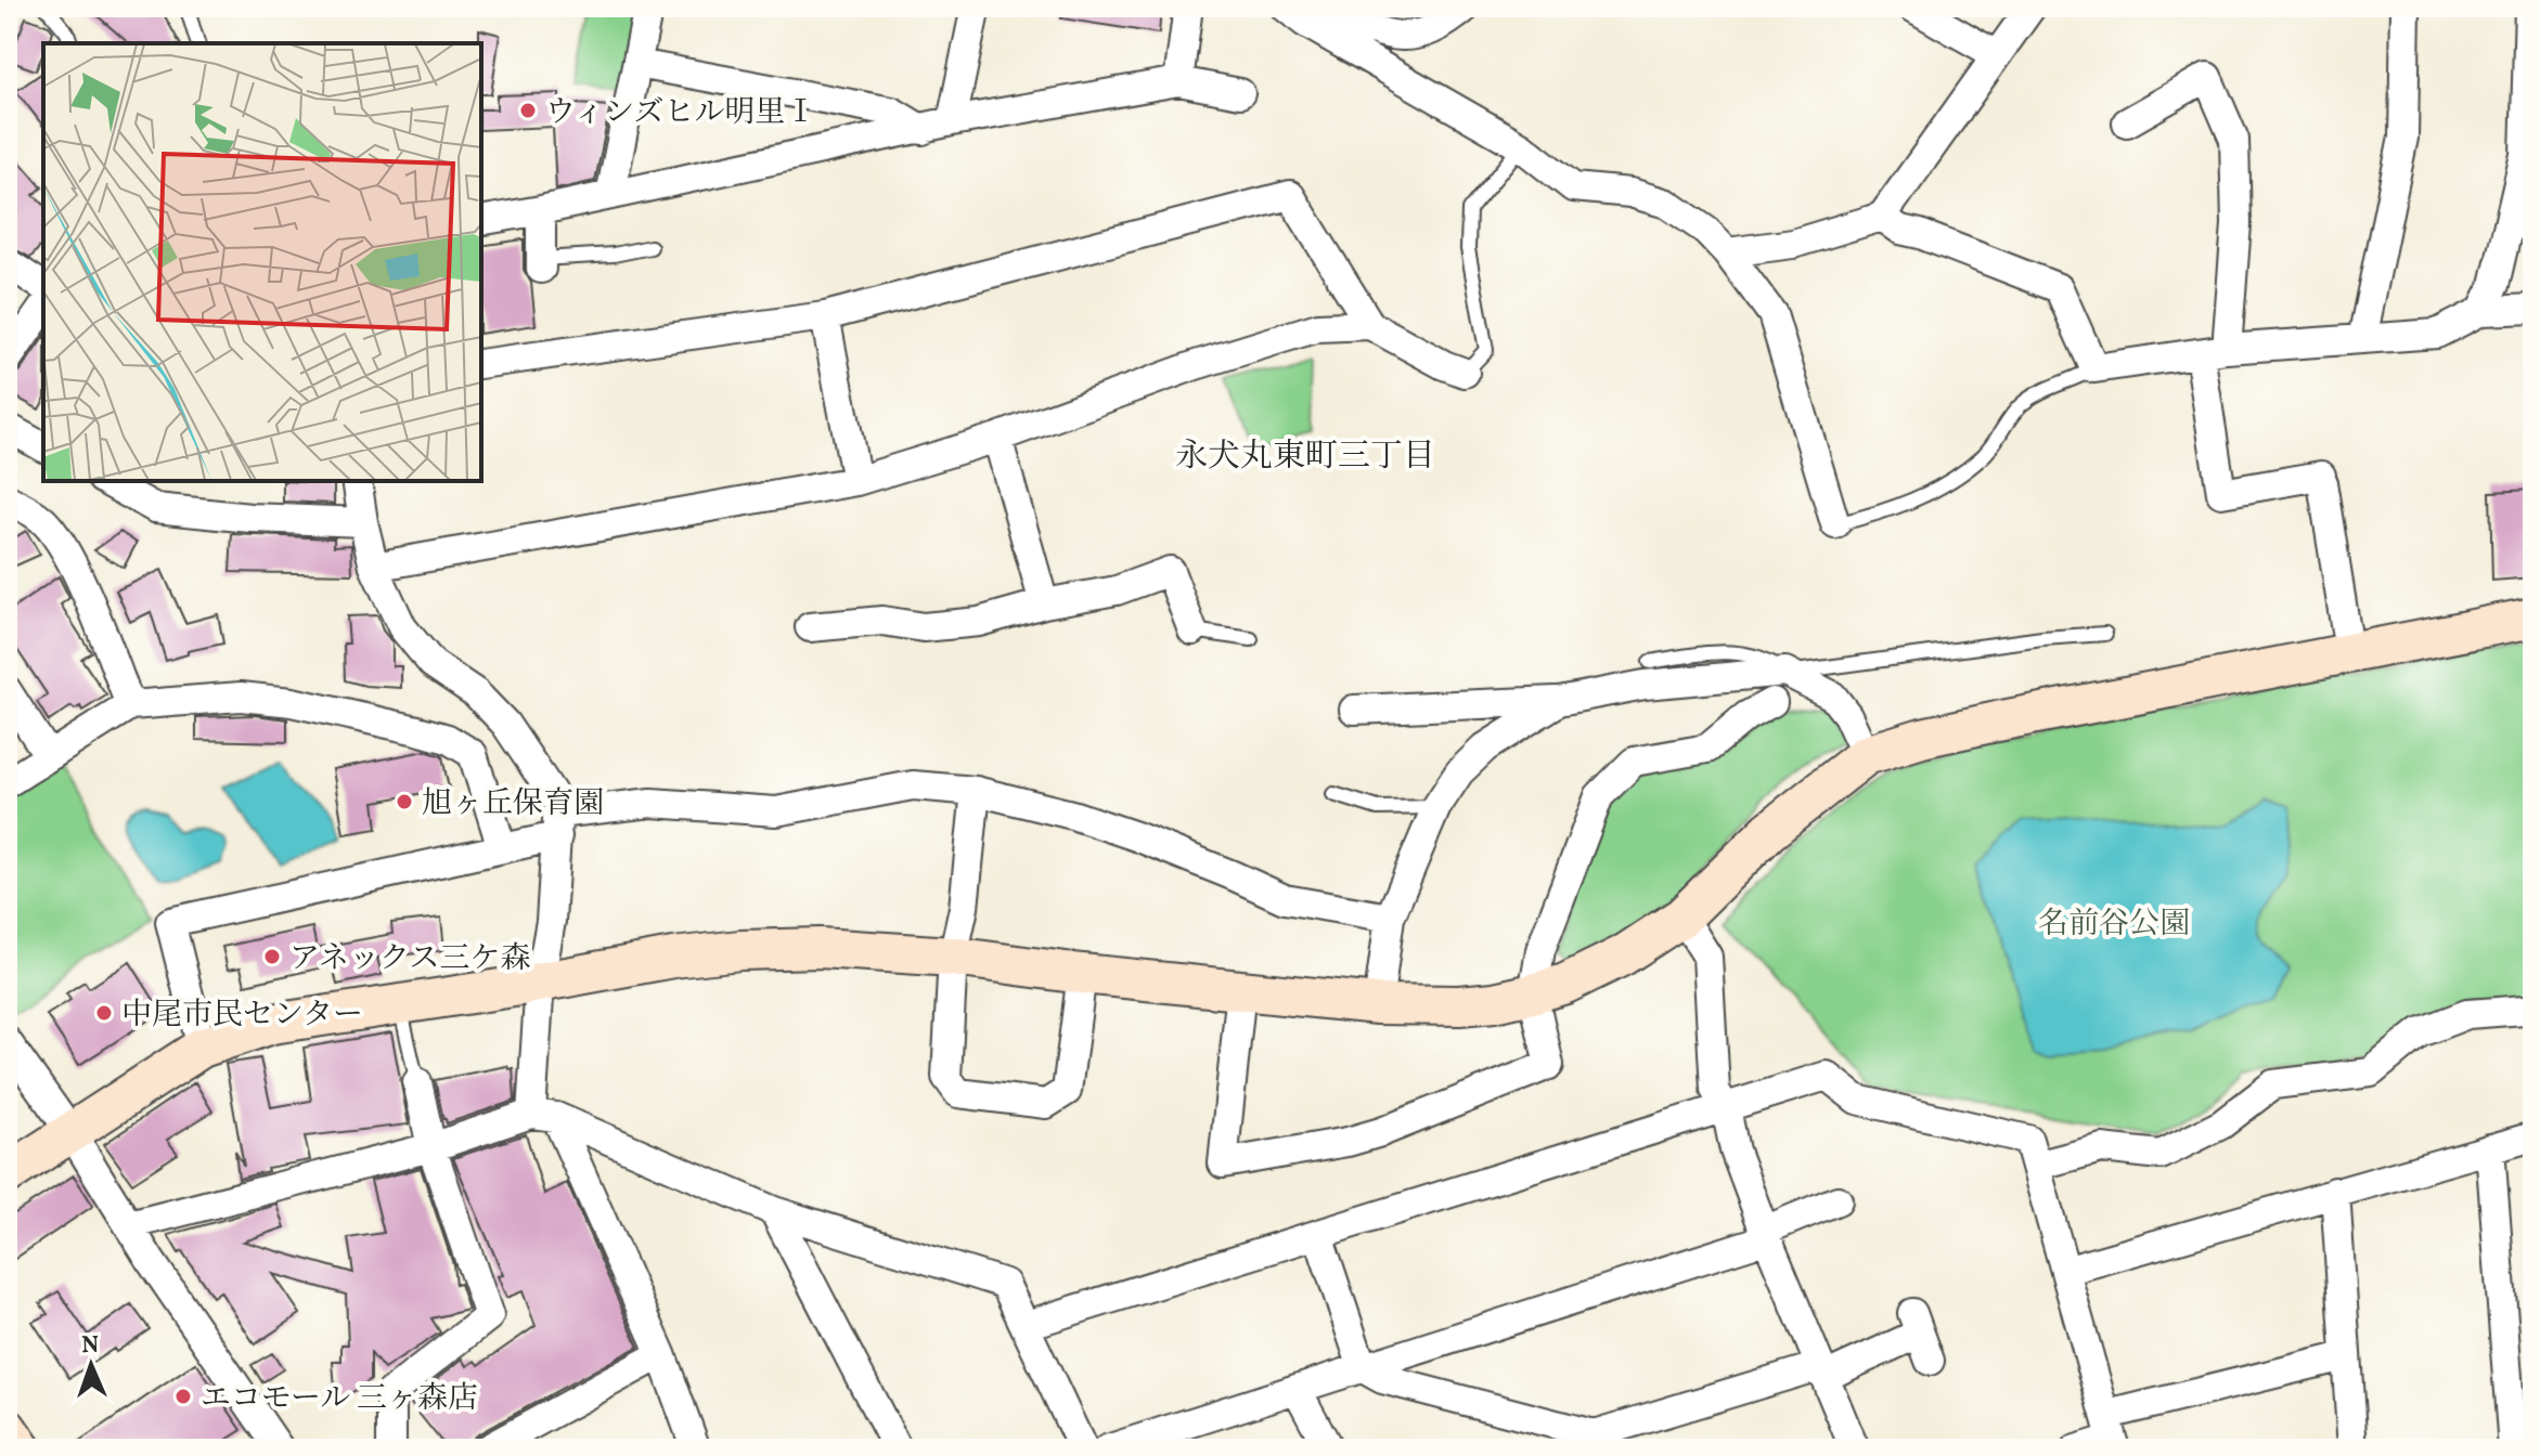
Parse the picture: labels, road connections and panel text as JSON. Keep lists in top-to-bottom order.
{
  "districts": ["永犬丸東町三丁目"],
  "parks": ["名前谷公園"],
  "places": [
    "ウィンズヒル明里Ⅰ",
    "旭ヶ丘保育園",
    "アネックス三ケ森",
    "中尾市民センター",
    "エコモール 三ヶ森店"
  ],
  "north": "top"
}
